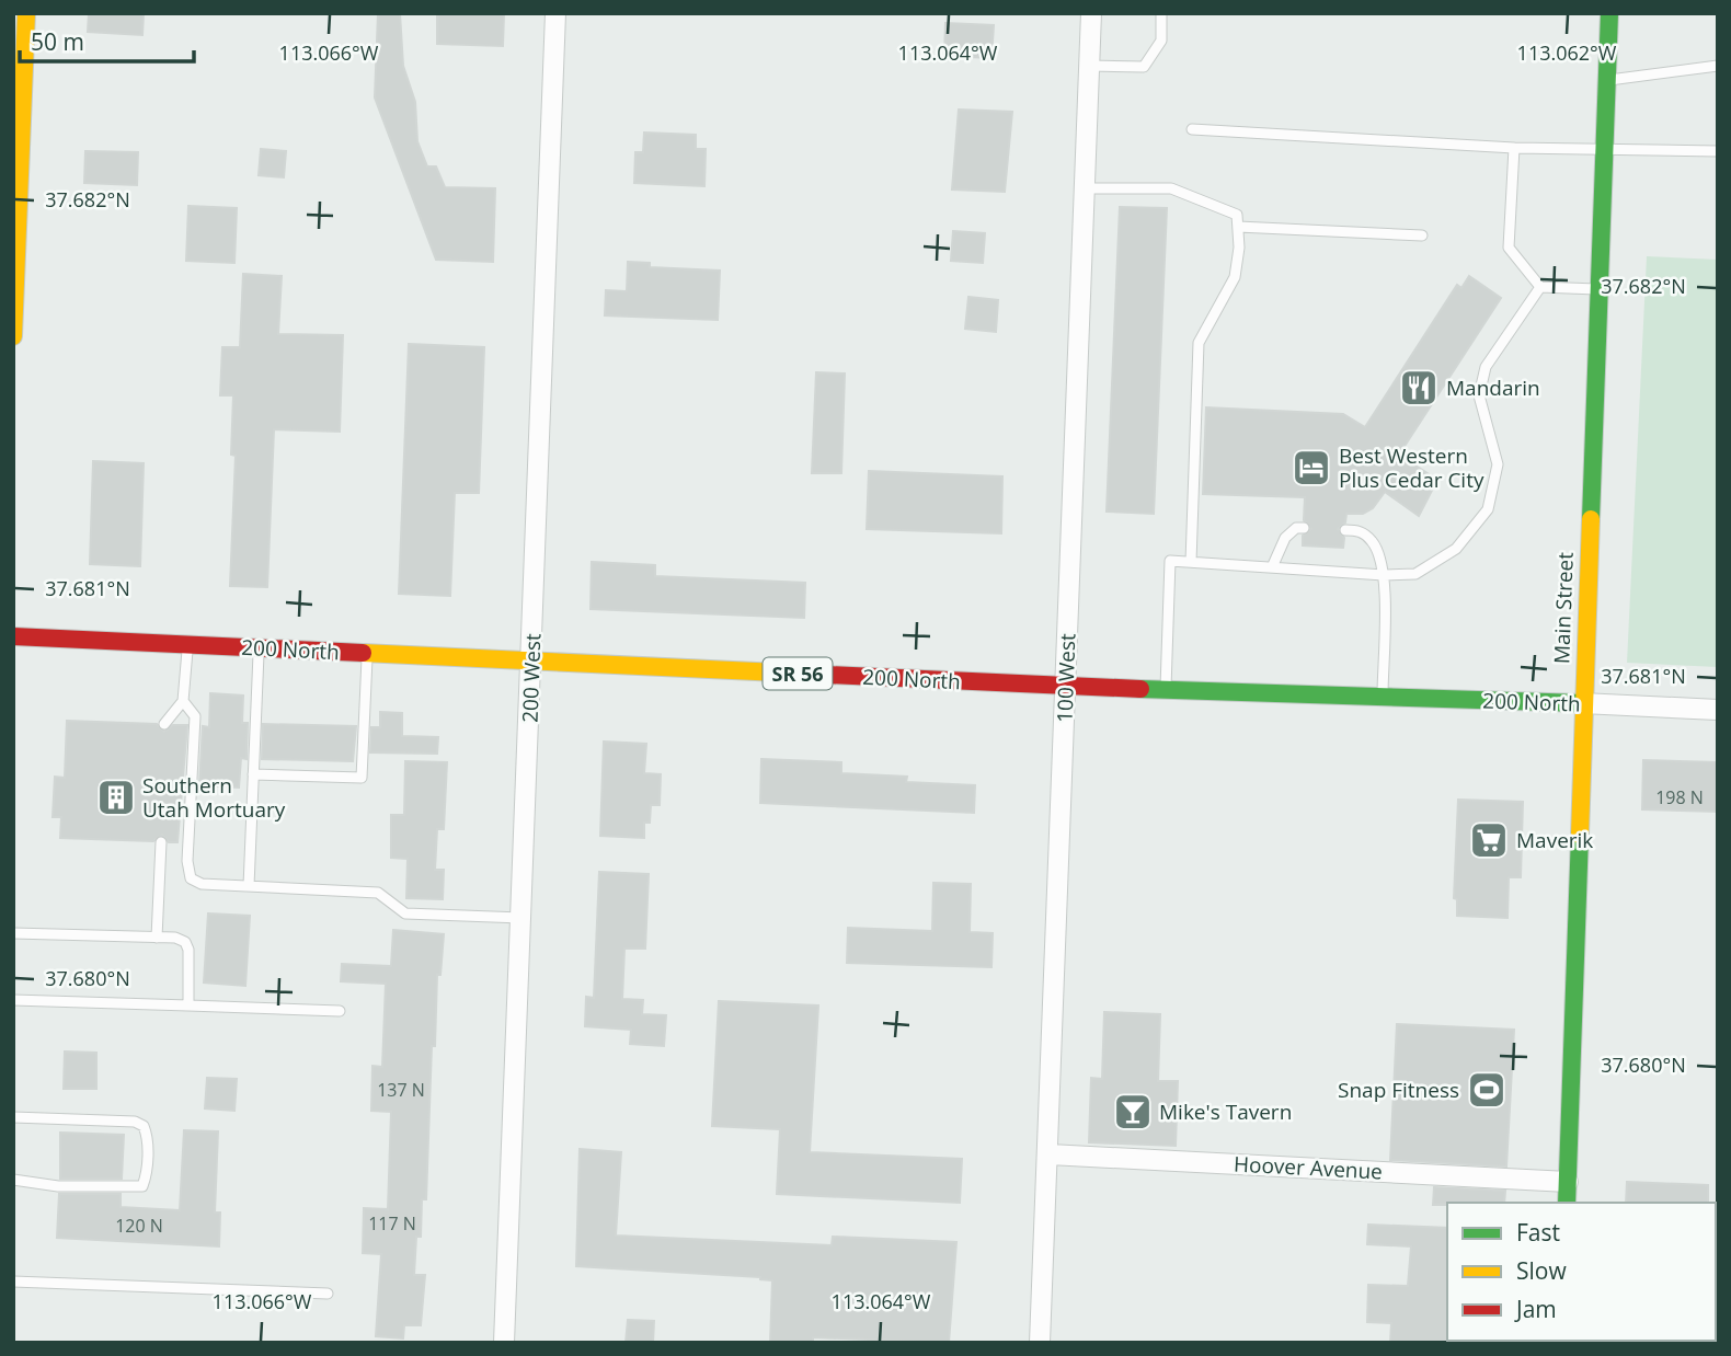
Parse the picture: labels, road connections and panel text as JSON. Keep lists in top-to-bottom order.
{
  "streets": {
    "main road": ["Main Street", "200 North", "SR 56"],
    "street": ["200 West", "100 West", "Hoover Avenue"]
  },
  "crossings": [
    ["Main Street", "200 North"],
    ["Main Street", "Hoover Avenue"],
    ["200 North", "200 West"],
    ["200 North", "100 West"],
    ["100 West", "Hoover Avenue"]
  ],
  "places": {
    "restaurant": ["Mandarin"],
    "hotel": ["Best Western Plus Cedar City"],
    "building": ["Southern Utah Mortuary"],
    "supermarket": ["Maverik"],
    "sports": ["Snap Fitness"],
    "bar": ["Mike's Tavern"]
  },
  "house_numbers": [
    "198 N",
    "137 N",
    "117 N",
    "120 N"
  ],
  "legend": ["Fast", "Slow", "Jam"],
  "scale_bar": "50 m",
  "coordinates": [
    "113.066°W",
    "113.064°W",
    "113.062°W",
    "37.682°N",
    "37.681°N",
    "37.680°N"
  ]
}
